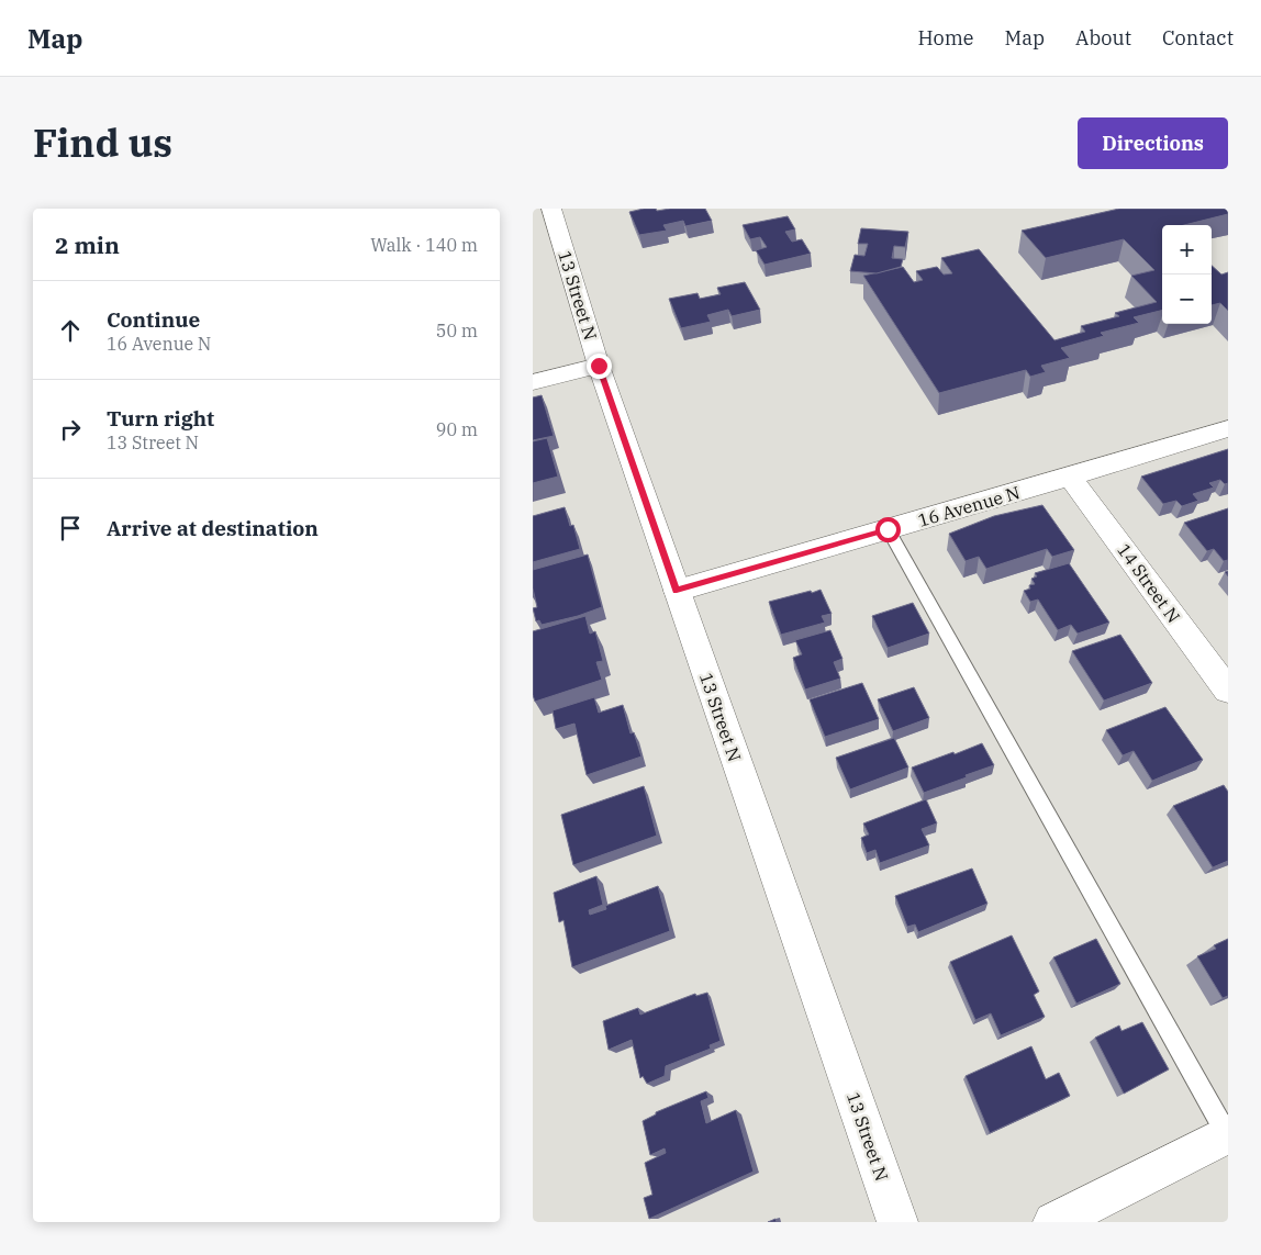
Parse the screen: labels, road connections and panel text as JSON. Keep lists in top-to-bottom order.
{
  "streets": {
    "street": ["13 Street N", "16 Avenue N", "14 Street N"]
  },
  "crossings": [
    ["13 Street N", "16 Avenue N"],
    ["16 Avenue N", "14 Street N"]
  ],
  "page": {
    "header": "Map",
    "nav": [
      "Home",
      "Map",
      "About",
      "Contact"
    ],
    "title": "Find us",
    "buttons": "Directions",
    "heading": ["2 min", "Walk · 140 m"],
    "map_buttons": ["+", "−"],
    "list": [
      ["Continue", "16 Avenue N", "50 m"],
      ["Turn right", "13 Street N", "90 m"],
      "Arrive at destination"
    ]
  }
}
